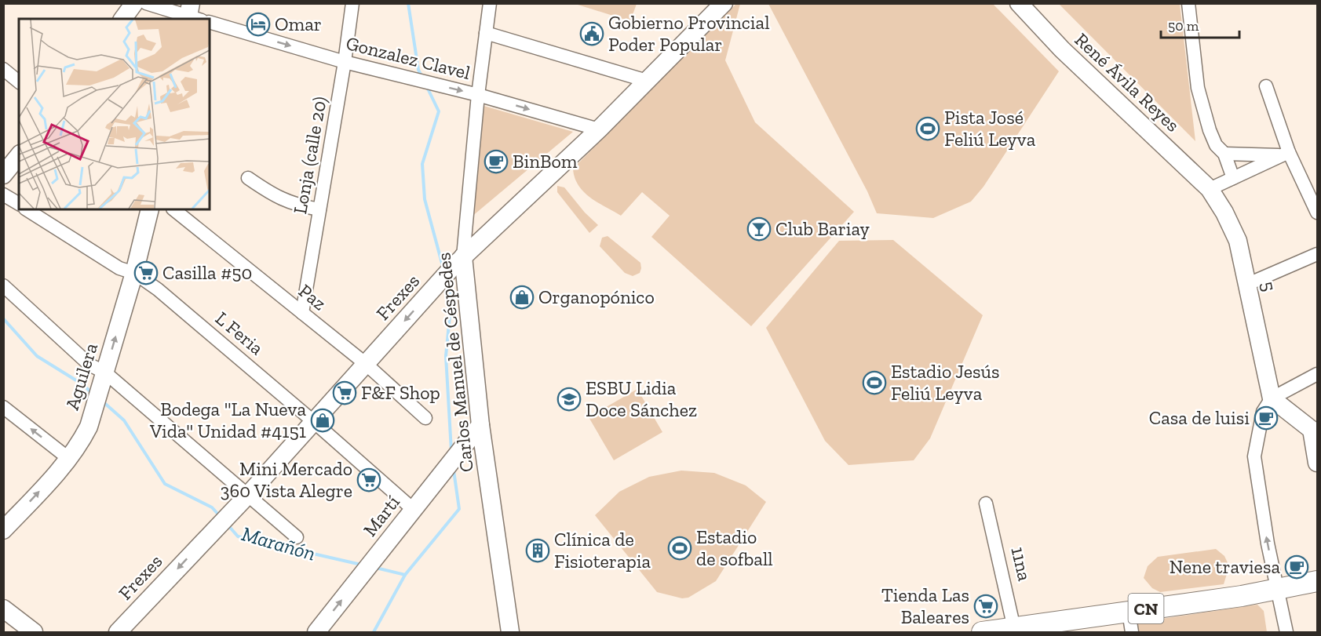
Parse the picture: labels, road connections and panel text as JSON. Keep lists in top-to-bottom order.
{
  "streets": {
    "main road": [
      "René Ávila Reyes",
      "5",
      "Frexes",
      "Carlos Manuel de Céspedes",
      "Aguilera",
      "Martí",
      "CN"
    ],
    "street": [
      "Gonzalez Clavel",
      "Lonja (calle 20)",
      "Paz",
      "L Feria",
      "11na"
    ]
  },
  "crossings": [
    ["Gonzalez Clavel", "Lonja (calle 20)"],
    ["Gonzalez Clavel", "Frexes"],
    ["Gonzalez Clavel", "Carlos Manuel de Céspedes"],
    ["René Ávila Reyes", "5"],
    ["Lonja (calle 20)", "Paz"],
    ["Paz", "Frexes"],
    ["Frexes", "L Feria"],
    ["Frexes", "Carlos Manuel de Céspedes"],
    ["L Feria", "Aguilera"],
    ["L Feria", "Martí"],
    ["Carlos Manuel de Céspedes", "Martí"],
    ["11na", "CN"]
  ],
  "one_way": ["Frexes", "Aguilera", "Martí"],
  "water": ["Marañón"],
  "places": {
    "hotel": ["Omar"],
    "public building": ["Gobierno Provincial Poder Popular"],
    "sports": ["Pista José Feliú Leyva", "Estadio Jesús Feliú Leyva", "Estadio de sofball"],
    "cafe": ["BinBom", "Casa de luisi", "Nene traviesa"],
    "bar": ["Club Bariay"],
    "supermarket": [
      "Casilla #50",
      "F&F Shop",
      "Mini Mercado 360 Vista Alegre",
      "Tienda Las Baleares"
    ],
    "shop": ["Organopónico", "Bodega \"La Nueva Vida\" Unidad #4151"],
    "school or university": ["ESBU Lidia Doce Sánchez"],
    "building": ["Clínica de Fisioterapia"]
  },
  "scale_bar": "50 m"
}
